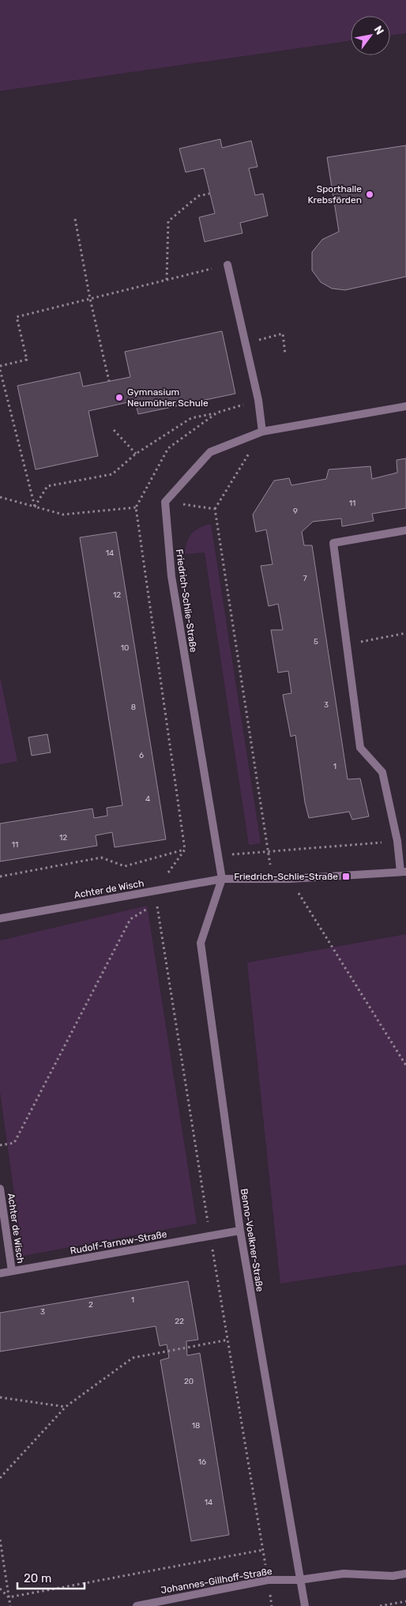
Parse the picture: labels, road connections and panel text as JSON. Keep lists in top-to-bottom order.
{
  "streets": {
    "street": [
      "Friedrich-Schlie-Straße",
      "Achter de Wisch",
      "Benno-Voelkner-Straße",
      "Rudolf-Tarnow-Straße",
      "Johannes-Gillhoff-Straße"
    ]
  },
  "crossings": [
    ["Friedrich-Schlie-Straße", "Achter de Wisch"],
    ["Friedrich-Schlie-Straße", "Benno-Voelkner-Straße"],
    ["Achter de Wisch", "Benno-Voelkner-Straße"],
    ["Achter de Wisch", "Rudolf-Tarnow-Straße"],
    ["Benno-Voelkner-Straße", "Rudolf-Tarnow-Straße"],
    ["Benno-Voelkner-Straße", "Johannes-Gillhoff-Straße"]
  ],
  "places": {
    "other": ["Sporthalle Krebsförden", "Gymnasium Neumühler Schule"],
    "transit": ["Friedrich-Schlie-Straße"]
  },
  "house_numbers": [
    "11",
    "9",
    "14",
    "7",
    "12",
    "5",
    "10",
    "3",
    "8",
    "6",
    "1",
    "4",
    "12",
    "11",
    "1",
    "2",
    "3",
    "22",
    "20",
    "18",
    "16",
    "14"
  ],
  "scale_bar": "20 m",
  "north": "top right"
}
